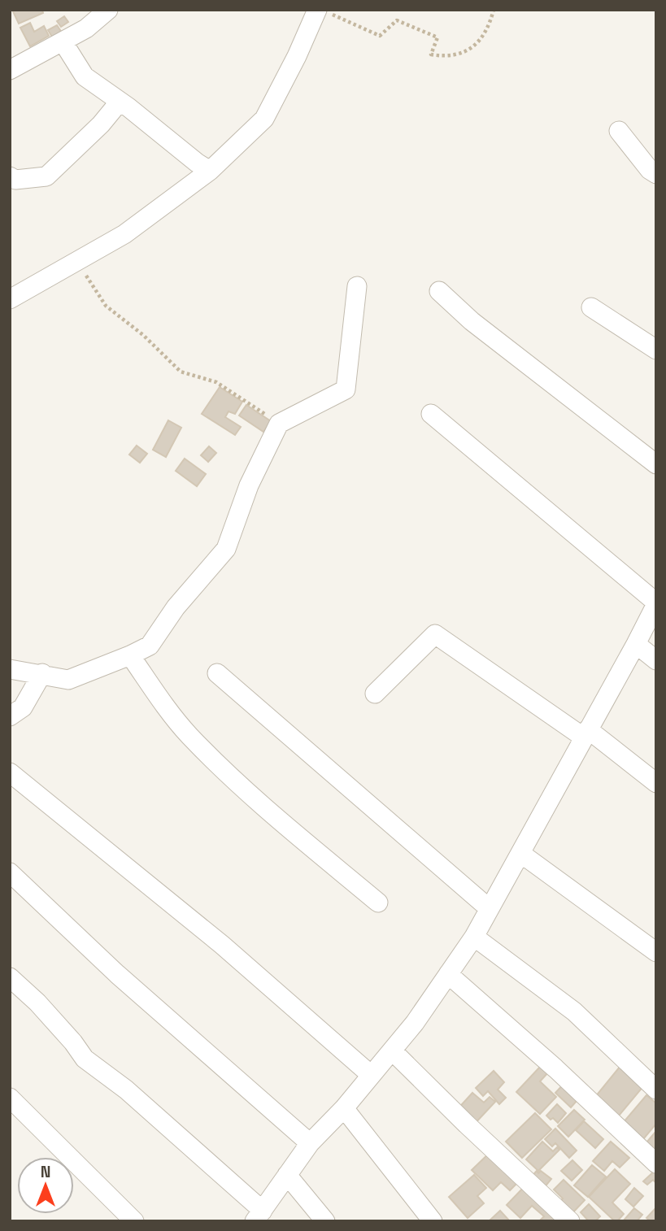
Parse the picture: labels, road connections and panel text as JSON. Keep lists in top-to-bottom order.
{
  "north": "top"
}
